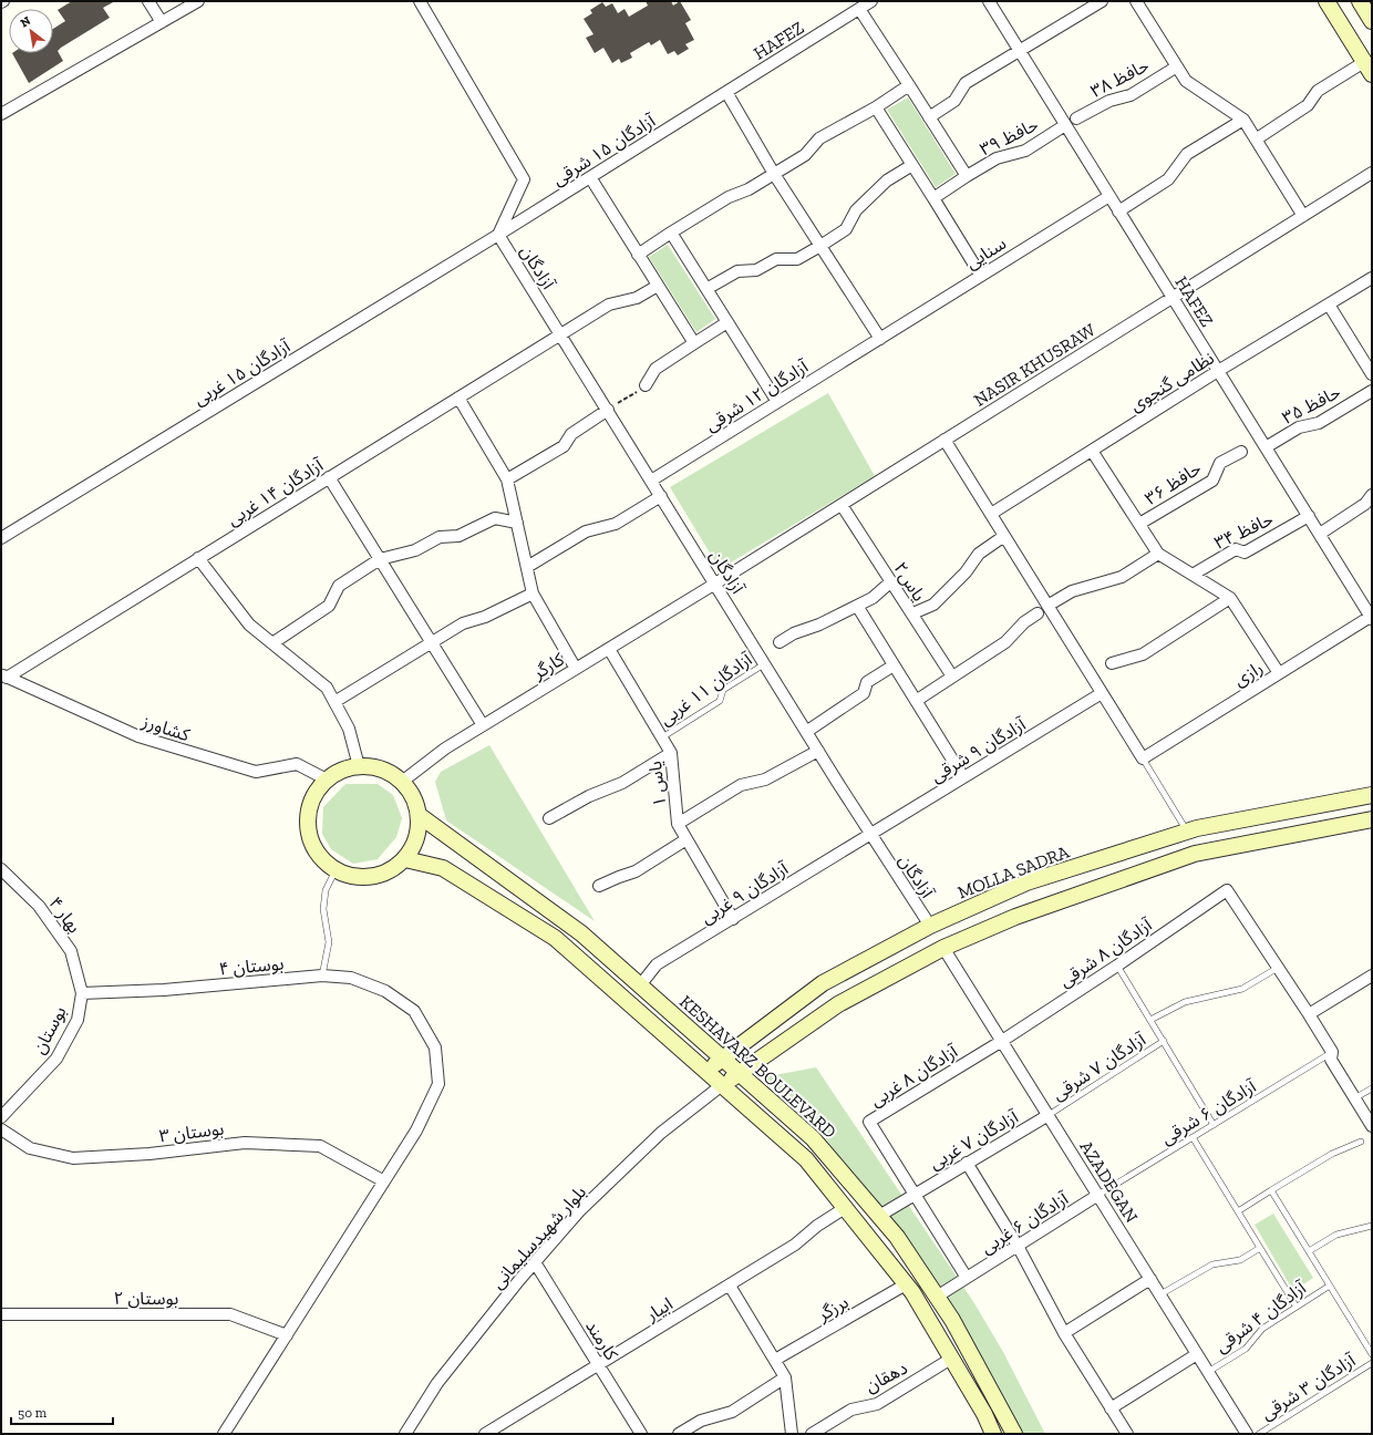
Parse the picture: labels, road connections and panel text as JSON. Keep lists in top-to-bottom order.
{
  "streets": {
    "main road": ["MOLLA SADRA", "KESHAVARZ BOULEVARD"],
    "street": [
      "HAFEZ",
      "حافظ ۳۸",
      "حافظ ۳۹",
      "آزادگان ۱۵ شرقی",
      "سنایی",
      "آزادگان",
      "NASIR KHUSRAW",
      "آزادگان ۱۵ غربی",
      "نظامی گنجوی",
      "آزادگان ۱۲ شرقی",
      "حافظ ۳۵",
      "حافظ ۳۶",
      "آزادگان ۱۴ غربی",
      "حافظ ۳۴",
      "یاس۲",
      "کارگر",
      "رازی",
      "کشاورز",
      "آزادگان ۹ شرقی",
      "یاس ۱",
      "آزادگان ۹ غربی",
      "بهار ۴",
      "آزادگان ۸ شرقی",
      "بوستان ۴",
      "بوستان",
      "آزادگان ۸ غربی",
      "بوستان ۳",
      "آزادگان ۷ غربی",
      "AZADEGAN",
      "آزادگان ۶ غربی",
      "بلوار شهیدسلیمانی",
      "بوستان ۲",
      "برزگر",
      "ابیار",
      "کارمند",
      "دهقان"
    ],
    "lane": [
      "آزادگان ۱۱ غربی",
      "آزادگان ۷ شرقی",
      "آزادگان ۶ شرقی",
      "آزادگان ۴ شرقی",
      "آزادگان ۳ شرقی"
    ]
  },
  "crossings": [
    ["HAFEZ", "حافظ ۳۹"],
    ["HAFEZ", "آزادگان ۱۵ شرقی"],
    ["HAFEZ", "سنایی"],
    ["HAFEZ", "NASIR KHUSRAW"],
    ["HAFEZ", "نظامی گنجوی"],
    ["HAFEZ", "حافظ ۳۵"],
    ["HAFEZ", "حافظ ۳۴"],
    ["HAFEZ", "رازی"],
    ["آزادگان ۱۵ شرقی", "آزادگان"],
    ["آزادگان ۱۵ شرقی", "آزادگان ۱۵ غربی"],
    ["سنایی", "آزادگان ۱۲ شرقی"],
    ["آزادگان", "NASIR KHUSRAW"],
    ["آزادگان", "آزادگان ۱۵ غربی"],
    ["آزادگان", "آزادگان ۱۲ شرقی"],
    ["آزادگان", "آزادگان ۱۴ غربی"],
    ["آزادگان", "کارگر"],
    ["آزادگان", "آزادگان ۱۱ غربی"],
    ["آزادگان", "آزادگان ۹ شرقی"],
    ["آزادگان", "MOLLA SADRA"],
    ["آزادگان", "آزادگان ۹ غربی"],
    ["NASIR KHUSRAW", "یاس۲"],
    ["NASIR KHUSRAW", "کارگر"],
    ["آزادگان ۱۴ غربی", "کشاورز"],
    ["کارگر", "کشاورز"],
    ["کارگر", "یاس ۱"],
    ["کارگر", "KESHAVARZ BOULEVARD"],
    ["آزادگان ۱۱ غربی", "یاس ۱"],
    ["کشاورز", "KESHAVARZ BOULEVARD"],
    ["آزادگان ۹ شرقی", "آزادگان ۹ غربی"],
    ["یاس ۱", "آزادگان ۹ غربی"],
    ["MOLLA SADRA", "KESHAVARZ BOULEVARD"],
    ["آزادگان ۹ غربی", "KESHAVARZ BOULEVARD"],
    ["بهار ۴", "بوستان ۴"],
    ["بهار ۴", "بوستان"],
    ["آزادگان ۸ شرقی", "آزادگان ۸ غربی"],
    ["آزادگان ۸ شرقی", "AZADEGAN"],
    ["بوستان ۴", "بوستان"],
    ["بوستان ۴", "بوستان ۳"],
    ["KESHAVARZ BOULEVARD", "آزادگان ۷ غربی"],
    ["KESHAVARZ BOULEVARD", "آزادگان ۶ غربی"],
    ["KESHAVARZ BOULEVARD", "بلوار شهیدسلیمانی"],
    ["KESHAVARZ BOULEVARD", "برزگر"],
    ["KESHAVARZ BOULEVARD", "ابیار"],
    ["KESHAVARZ BOULEVARD", "دهقان"],
    ["آزادگان ۷ شرقی", "آزادگان ۷ غربی"],
    ["آزادگان ۷ شرقی", "AZADEGAN"],
    ["آزادگان ۸ غربی", "آزادگان ۷ غربی"],
    ["آزادگان ۸ غربی", "AZADEGAN"],
    ["آزادگان ۶ شرقی", "AZADEGAN"],
    ["آزادگان ۶ شرقی", "آزادگان ۶ غربی"],
    ["آزادگان ۷ غربی", "AZADEGAN"],
    ["AZADEGAN", "آزادگان ۶ غربی"],
    ["AZADEGAN", "آزادگان ۴ شرقی"],
    ["بلوار شهیدسلیمانی", "کارمند"],
    ["ابیار", "کارمند"]
  ],
  "scale_bar": "50 m",
  "north": "top left"
}
